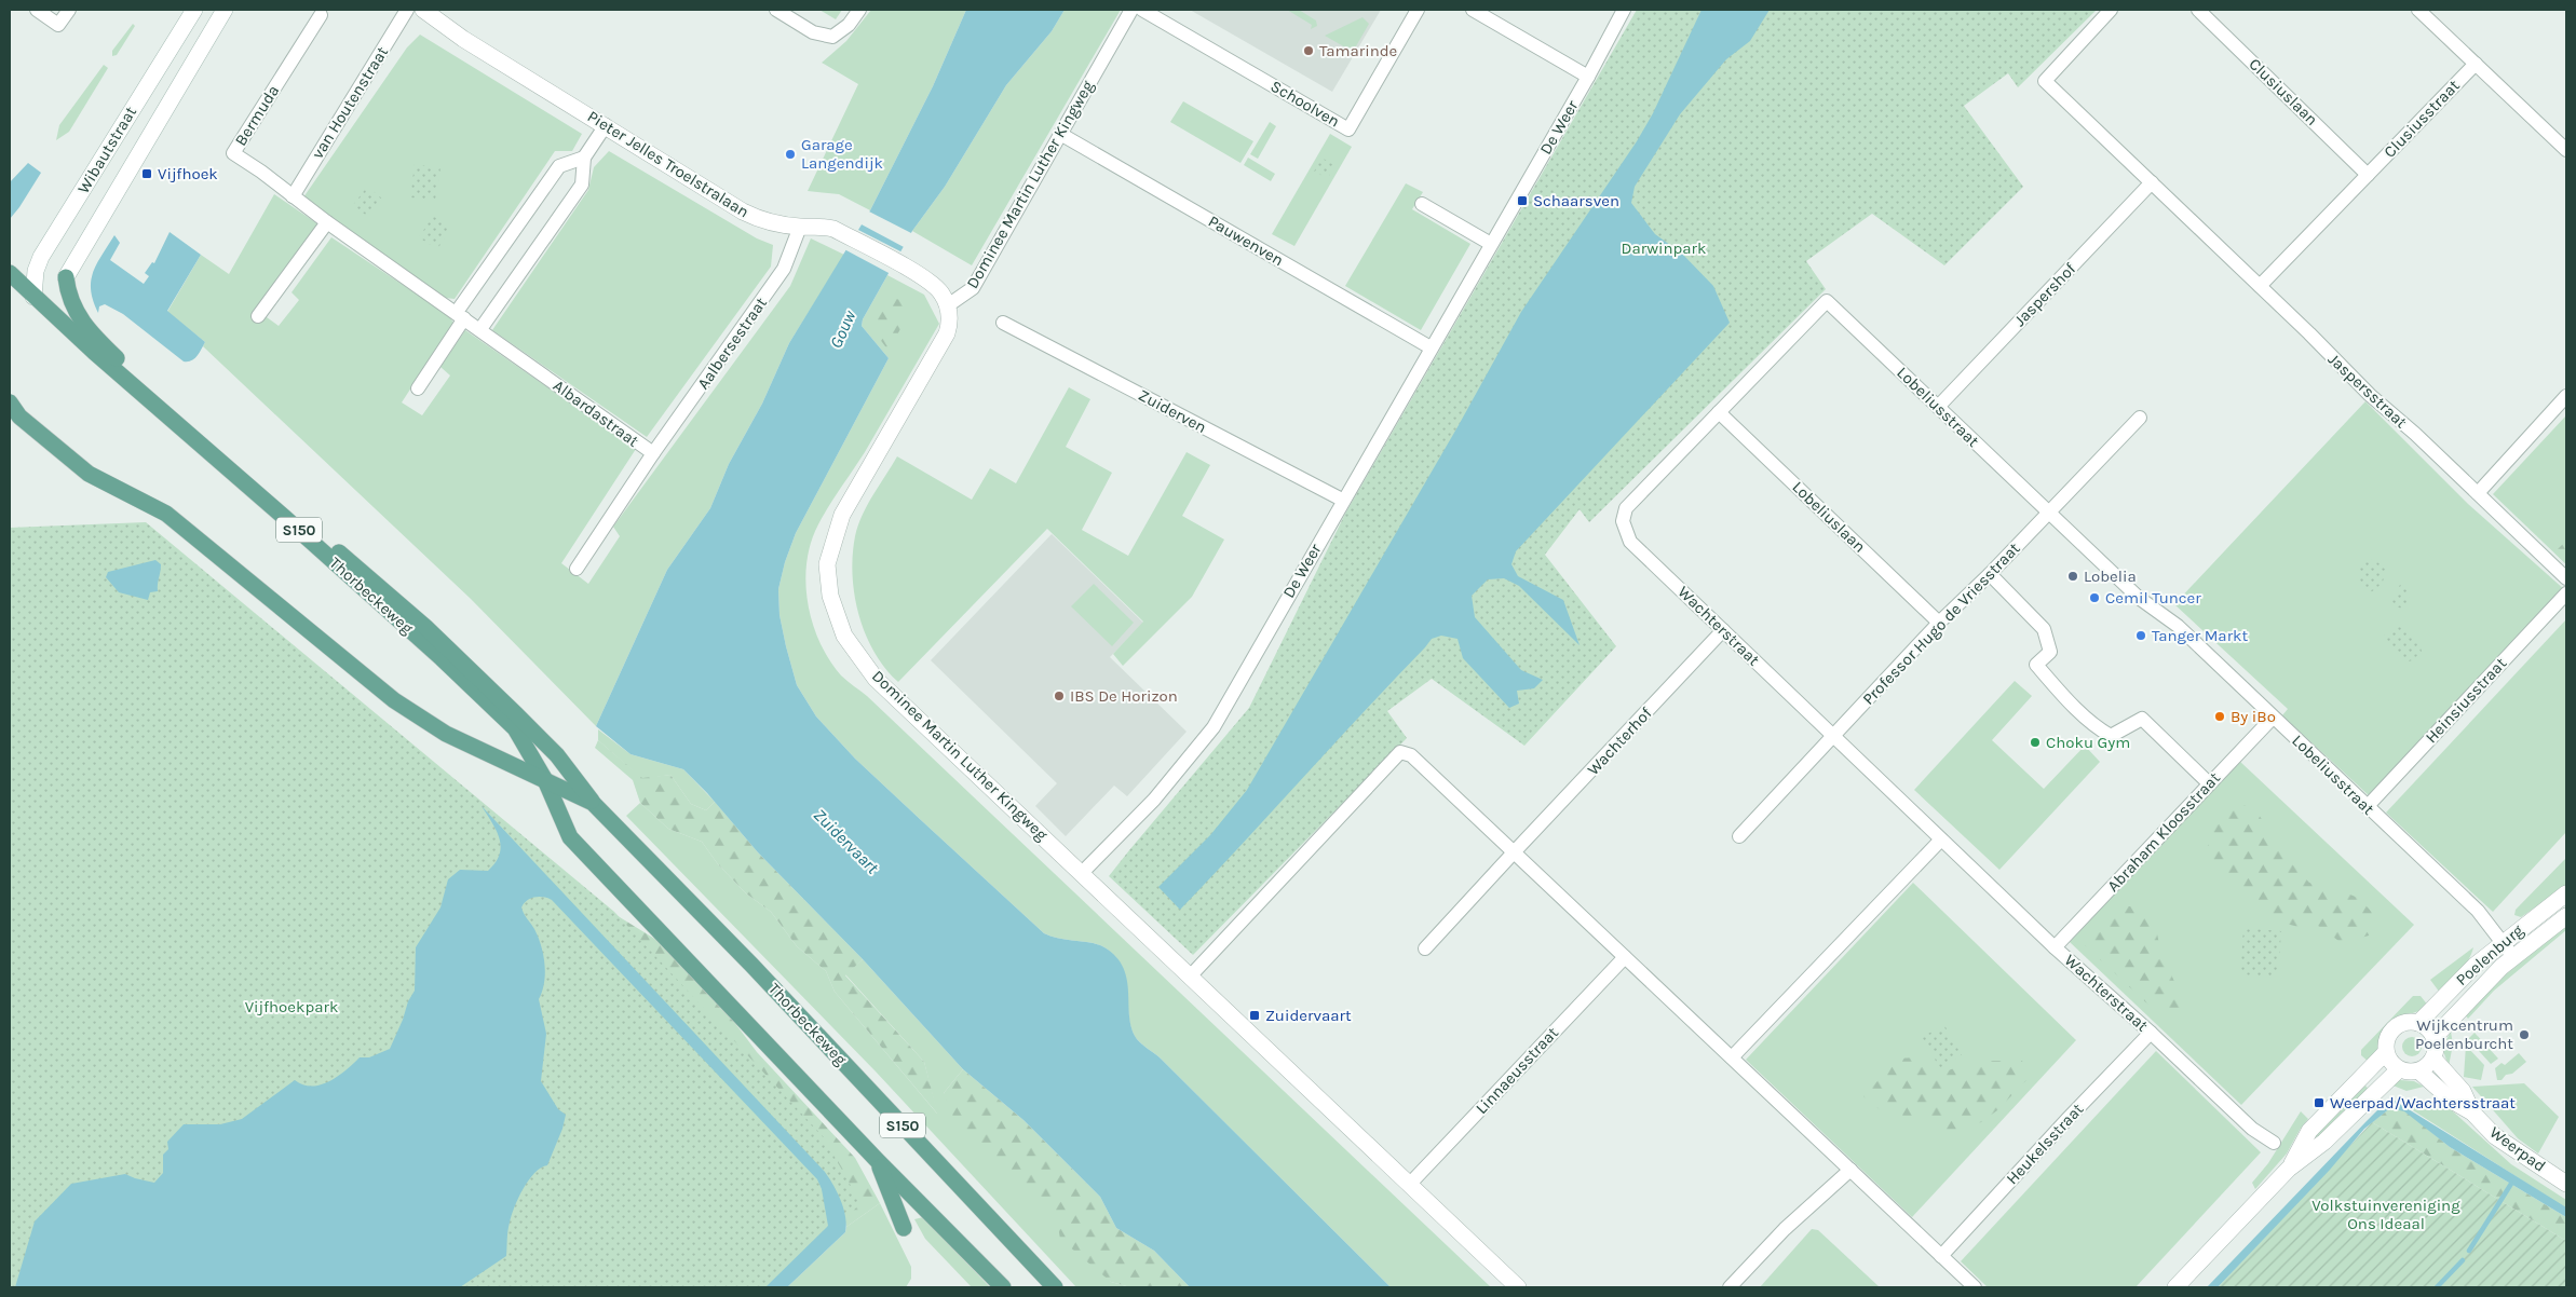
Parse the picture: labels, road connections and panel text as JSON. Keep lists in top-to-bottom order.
{
  "streets": {
    "main road": ["S150", "Thorbeckeweg"],
    "street": [
      "Clusiuslaan",
      "van Houtenstraat",
      "Schoolven",
      "Bermuda",
      "Clusiusstraat",
      "De Weer",
      "Wibautstraat",
      "Pieter Jelles Troelstralaan",
      "Dominee Martin Luther Kingweg",
      "Pauwenven",
      "Jaspershof",
      "Aalbersestraat",
      "Jaspersstraat",
      "Lobeliusstraat",
      "Zuiderven",
      "Albardastraat",
      "Lobeliuslaan",
      "Professor Hugo de Vriesstraat",
      "Wachterstraat",
      "Heinsiusstraat",
      "Wachterhof",
      "Abraham Kloosstraat",
      "Poelenburg",
      "Linnaeusstraat",
      "Heukelsstraat",
      "Weerpad"
    ]
  },
  "crossings": [
    ["Clusiuslaan", "Clusiusstraat"],
    ["van Houtenstraat", "Bermuda"],
    ["De Weer", "Dominee Martin Luther Kingweg"],
    ["De Weer", "Pauwenven"],
    ["De Weer", "Zuiderven"],
    ["Wibautstraat", "S150"],
    ["Wibautstraat", "Thorbeckeweg"],
    ["Pieter Jelles Troelstralaan", "Dominee Martin Luther Kingweg"],
    ["Pieter Jelles Troelstralaan", "Aalbersestraat"],
    ["Dominee Martin Luther Kingweg", "Pauwenven"],
    ["Jaspershof", "Jaspersstraat"],
    ["Jaspershof", "Lobeliusstraat"],
    ["Aalbersestraat", "Albardastraat"],
    ["Lobeliusstraat", "Lobeliuslaan"],
    ["Lobeliusstraat", "Professor Hugo de Vriesstraat"],
    ["Lobeliusstraat", "Wachterstraat"],
    ["Lobeliusstraat", "Heinsiusstraat"],
    ["Lobeliusstraat", "Abraham Kloosstraat"],
    ["Lobeliusstraat", "Poelenburg"],
    ["Lobeliuslaan", "Professor Hugo de Vriesstraat"],
    ["Lobeliuslaan", "Wachterstraat"],
    ["S150", "Thorbeckeweg"],
    ["Professor Hugo de Vriesstraat", "Wachterstraat"],
    ["Wachterstraat", "Wachterhof"],
    ["Wachterstraat", "Abraham Kloosstraat"],
    ["Wachterstraat", "Heukelsstraat"],
    ["Poelenburg", "Weerpad"]
  ],
  "water": ["Gouw", "Zuidervaart"],
  "parks": ["Darwinpark", "Vijfhoekpark", "Volkstuinvereniging Ons Ideaal"],
  "places": {
    "other": [
      "Tamarinde",
      "Garage Langendijk",
      "Lobelia",
      "Cemil Tuncer",
      "Tanger Markt",
      "IBS De Horizon",
      "By iBo",
      "Choku Gym",
      "Wijkcentrum Poelenburcht"
    ],
    "transit": [
      "Vijfhoek",
      "Schaarsven",
      "Zuidervaart",
      "Weerpad/Wachtersstraat"
    ]
  }
}
